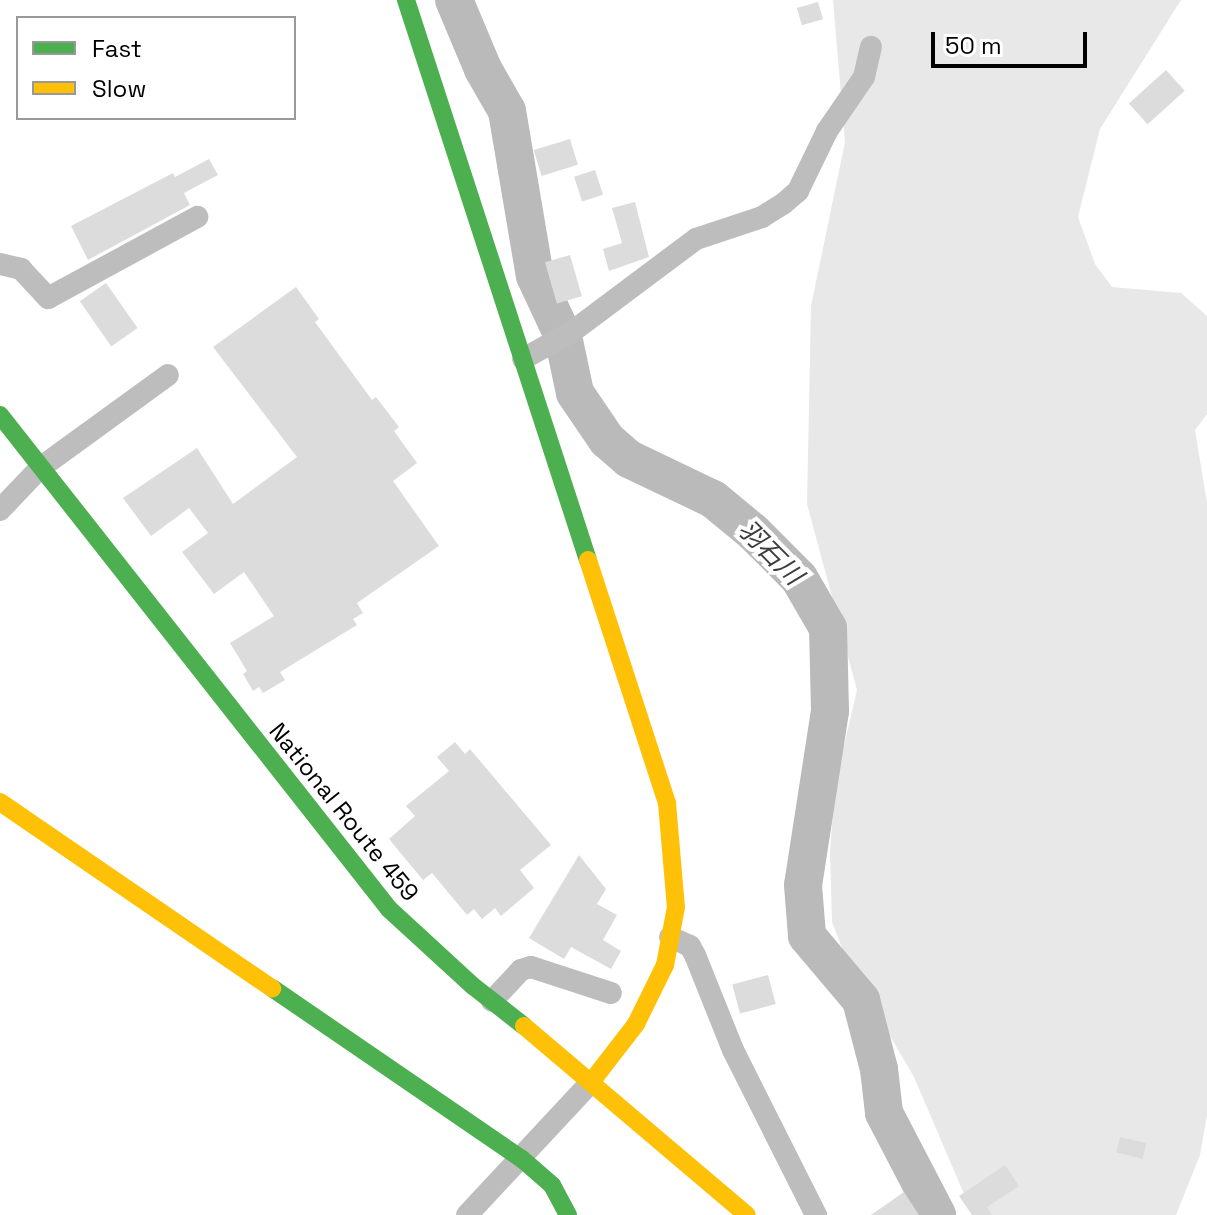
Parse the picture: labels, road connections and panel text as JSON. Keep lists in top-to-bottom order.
{
  "streets": {
    "main road": ["National Route 459"]
  },
  "water": ["羽石川"],
  "legend": ["Fast", "Slow"],
  "scale_bar": "50 m"
}
